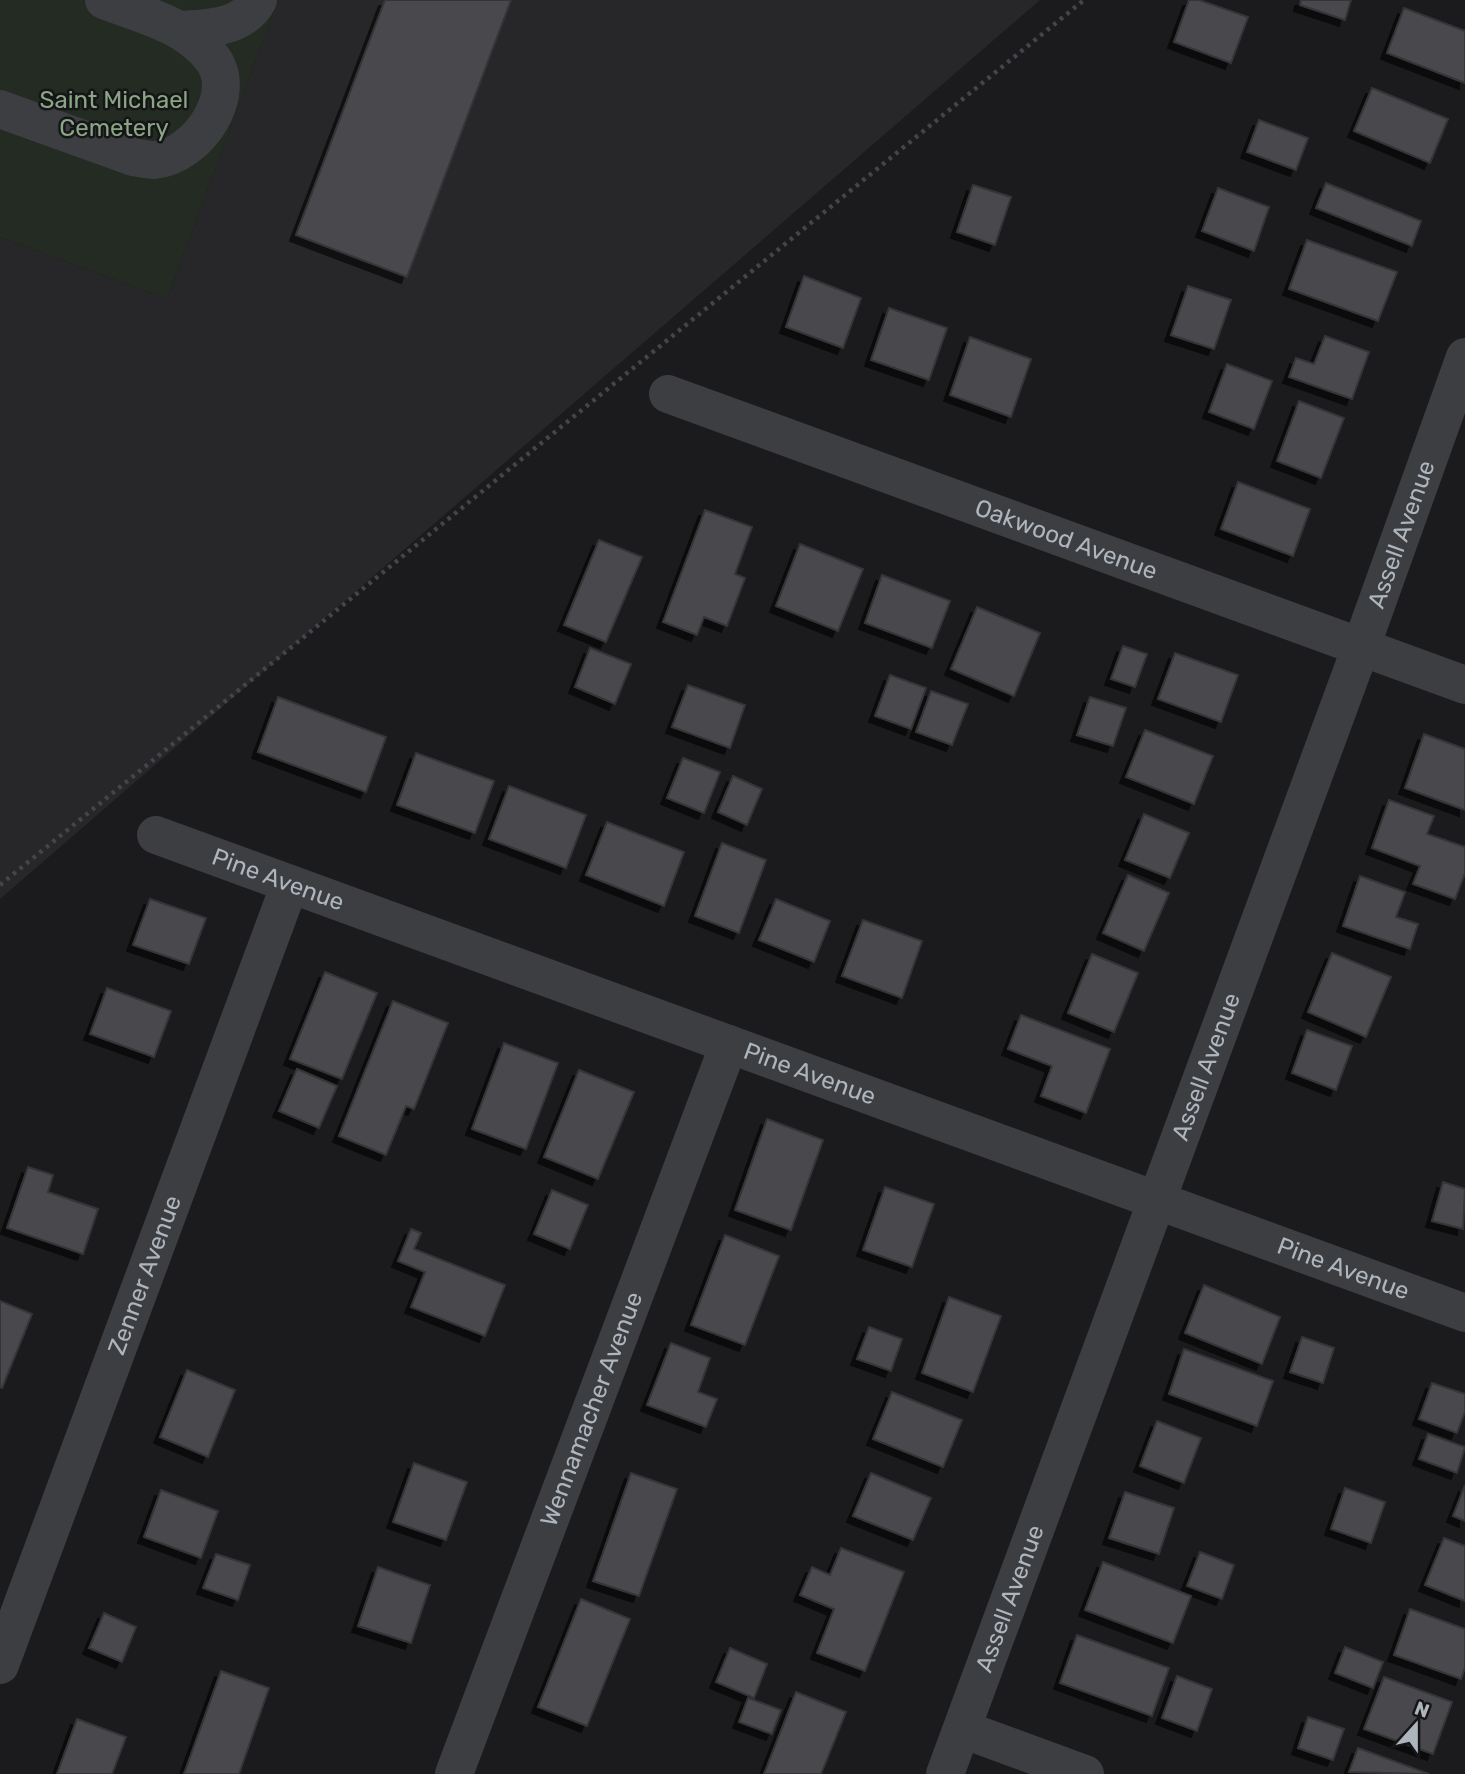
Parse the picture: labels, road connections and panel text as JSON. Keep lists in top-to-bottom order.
{
  "streets": {
    "street": [
      "Assell Avenue",
      "Oakwood Avenue",
      "Pine Avenue",
      "Zenner Avenue",
      "Wennamacher Avenue"
    ]
  },
  "crossings": [
    ["Assell Avenue", "Oakwood Avenue"],
    ["Assell Avenue", "Pine Avenue"],
    ["Pine Avenue", "Zenner Avenue"],
    ["Pine Avenue", "Wennamacher Avenue"]
  ],
  "parks": ["Saint Michael Cemetery"],
  "north": "top"
}
